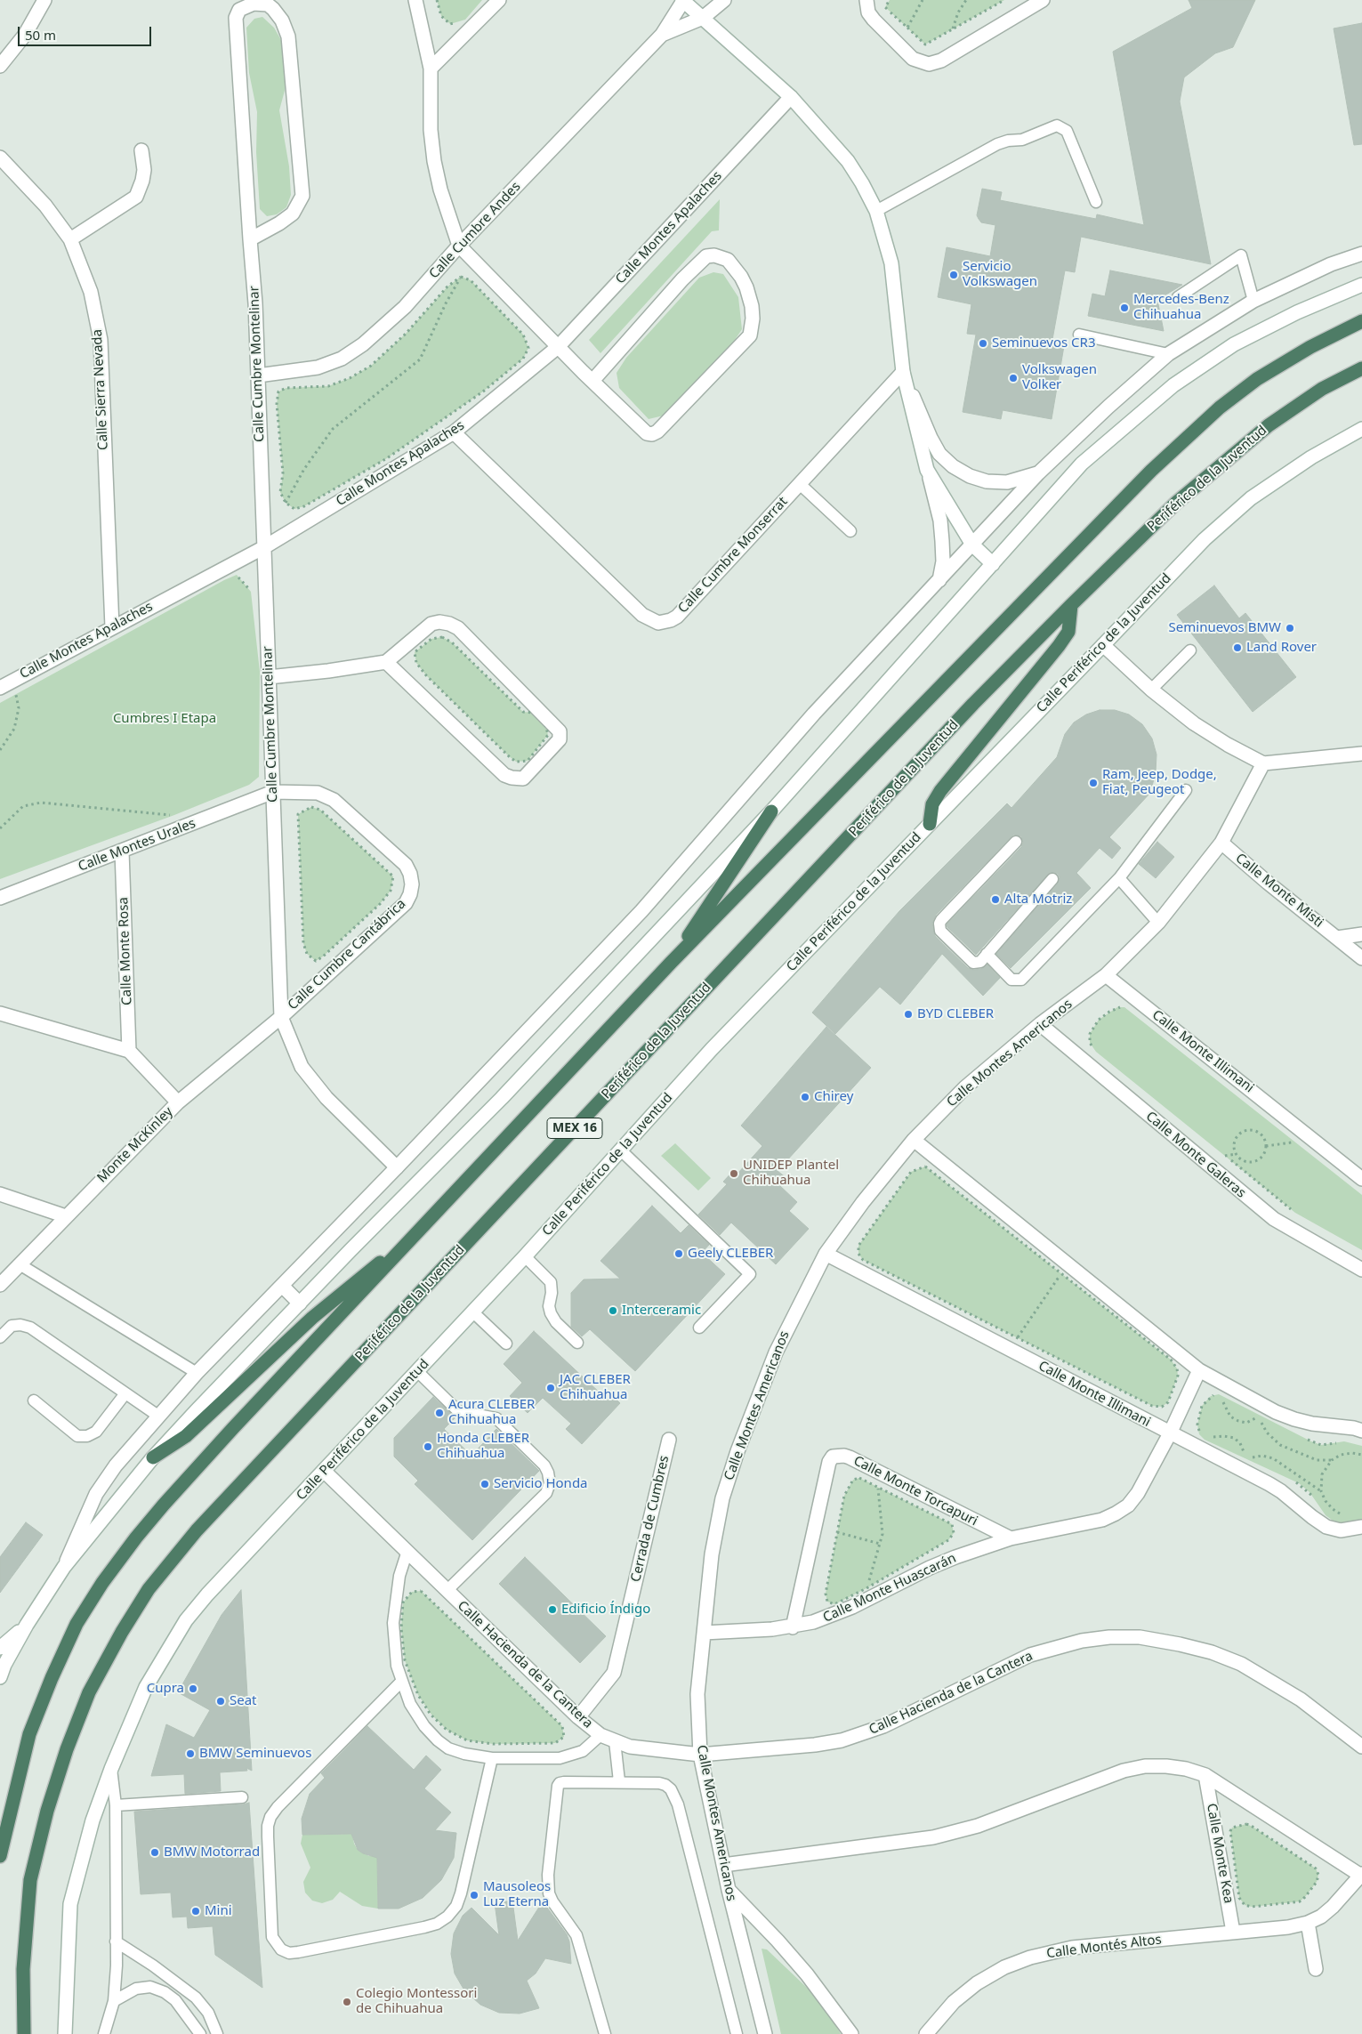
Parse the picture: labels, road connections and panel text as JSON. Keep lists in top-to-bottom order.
{
  "streets": {
    "highway": ["Periférico de la Juventud", "MEX 16"],
    "street": [
      "Calle Montes Apalaches",
      "Calle Cumbre Andes",
      "Calle Cumbre Montelinar",
      "Calle Sierra Nevada",
      "Calle Cumbre Monserrat",
      "Calle Periférico de la Juventud",
      "Calle Montes Urales",
      "Calle Monte Misti",
      "Calle Monte Rosa",
      "Calle Cumbre Cantábrica",
      "Calle Monte Illimani",
      "Calle Montes Americanos",
      "Monte McKinley",
      "Calle Monte Galeras",
      "Calle Monte Torcapuri",
      "Cerrada de Cumbres",
      "Calle Monte Huascarán",
      "Calle Hacienda de la Cantera",
      "Calle Monte Kea",
      "Calle Montés Altos"
    ]
  },
  "crossings": [
    ["Calle Montes Apalaches", "Calle Cumbre Montelinar"],
    ["Calle Montes Apalaches", "Calle Sierra Nevada"],
    ["Calle Montes Apalaches", "Calle Cumbre Monserrat"],
    ["Calle Cumbre Andes", "Calle Cumbre Montelinar"],
    ["Calle Cumbre Montelinar", "Calle Montes Urales"],
    ["Calle Cumbre Montelinar", "Calle Cumbre Cantábrica"],
    ["Calle Cumbre Montelinar", "Monte McKinley"],
    ["Calle Periférico de la Juventud", "Calle Hacienda de la Cantera"],
    ["Calle Montes Urales", "Calle Monte Rosa"],
    ["Calle Montes Urales", "Calle Cumbre Cantábrica"],
    ["Calle Monte Misti", "Calle Montes Americanos"],
    ["Calle Cumbre Cantábrica", "Monte McKinley"],
    ["Calle Monte Illimani", "Calle Montes Americanos"],
    ["Calle Monte Illimani", "Calle Monte Huascarán"],
    ["Calle Montes Americanos", "Calle Monte Galeras"],
    ["Calle Montes Americanos", "Calle Monte Huascarán"],
    ["Calle Montes Americanos", "Calle Hacienda de la Cantera"],
    ["Calle Monte Torcapuri", "Calle Monte Huascarán"],
    ["Cerrada de Cumbres", "Calle Hacienda de la Cantera"],
    ["Calle Monte Kea", "Calle Montés Altos"]
  ],
  "parks": ["Cumbres I Etapa"],
  "places": [
    "Servicio Volkswagen",
    "Mercedes-Benz Chihuahua",
    "Seminuevos CR3",
    "Volkswagen Volker",
    "Seminuevos BMW",
    "Land Rover",
    "Ram, Jeep, Dodge, Fiat, Peugeot",
    "Alta Motriz",
    "BYD CLEBER",
    "Chirey",
    "UNIDEP Plantel Chihuahua",
    "Geely CLEBER",
    "Interceramic",
    "JAC CLEBER Chihuahua",
    "Acura CLEBER Chihuahua",
    "Honda CLEBER Chihuahua",
    "Servicio Honda",
    "Edificio Índigo",
    "Cupra",
    "Seat",
    "BMW Seminuevos",
    "BMW Motorrad",
    "Mausoleos Luz Eterna",
    "Mini",
    "Colegio Montessori de Chihuahua"
  ],
  "scale_bar": "50 m"
}
